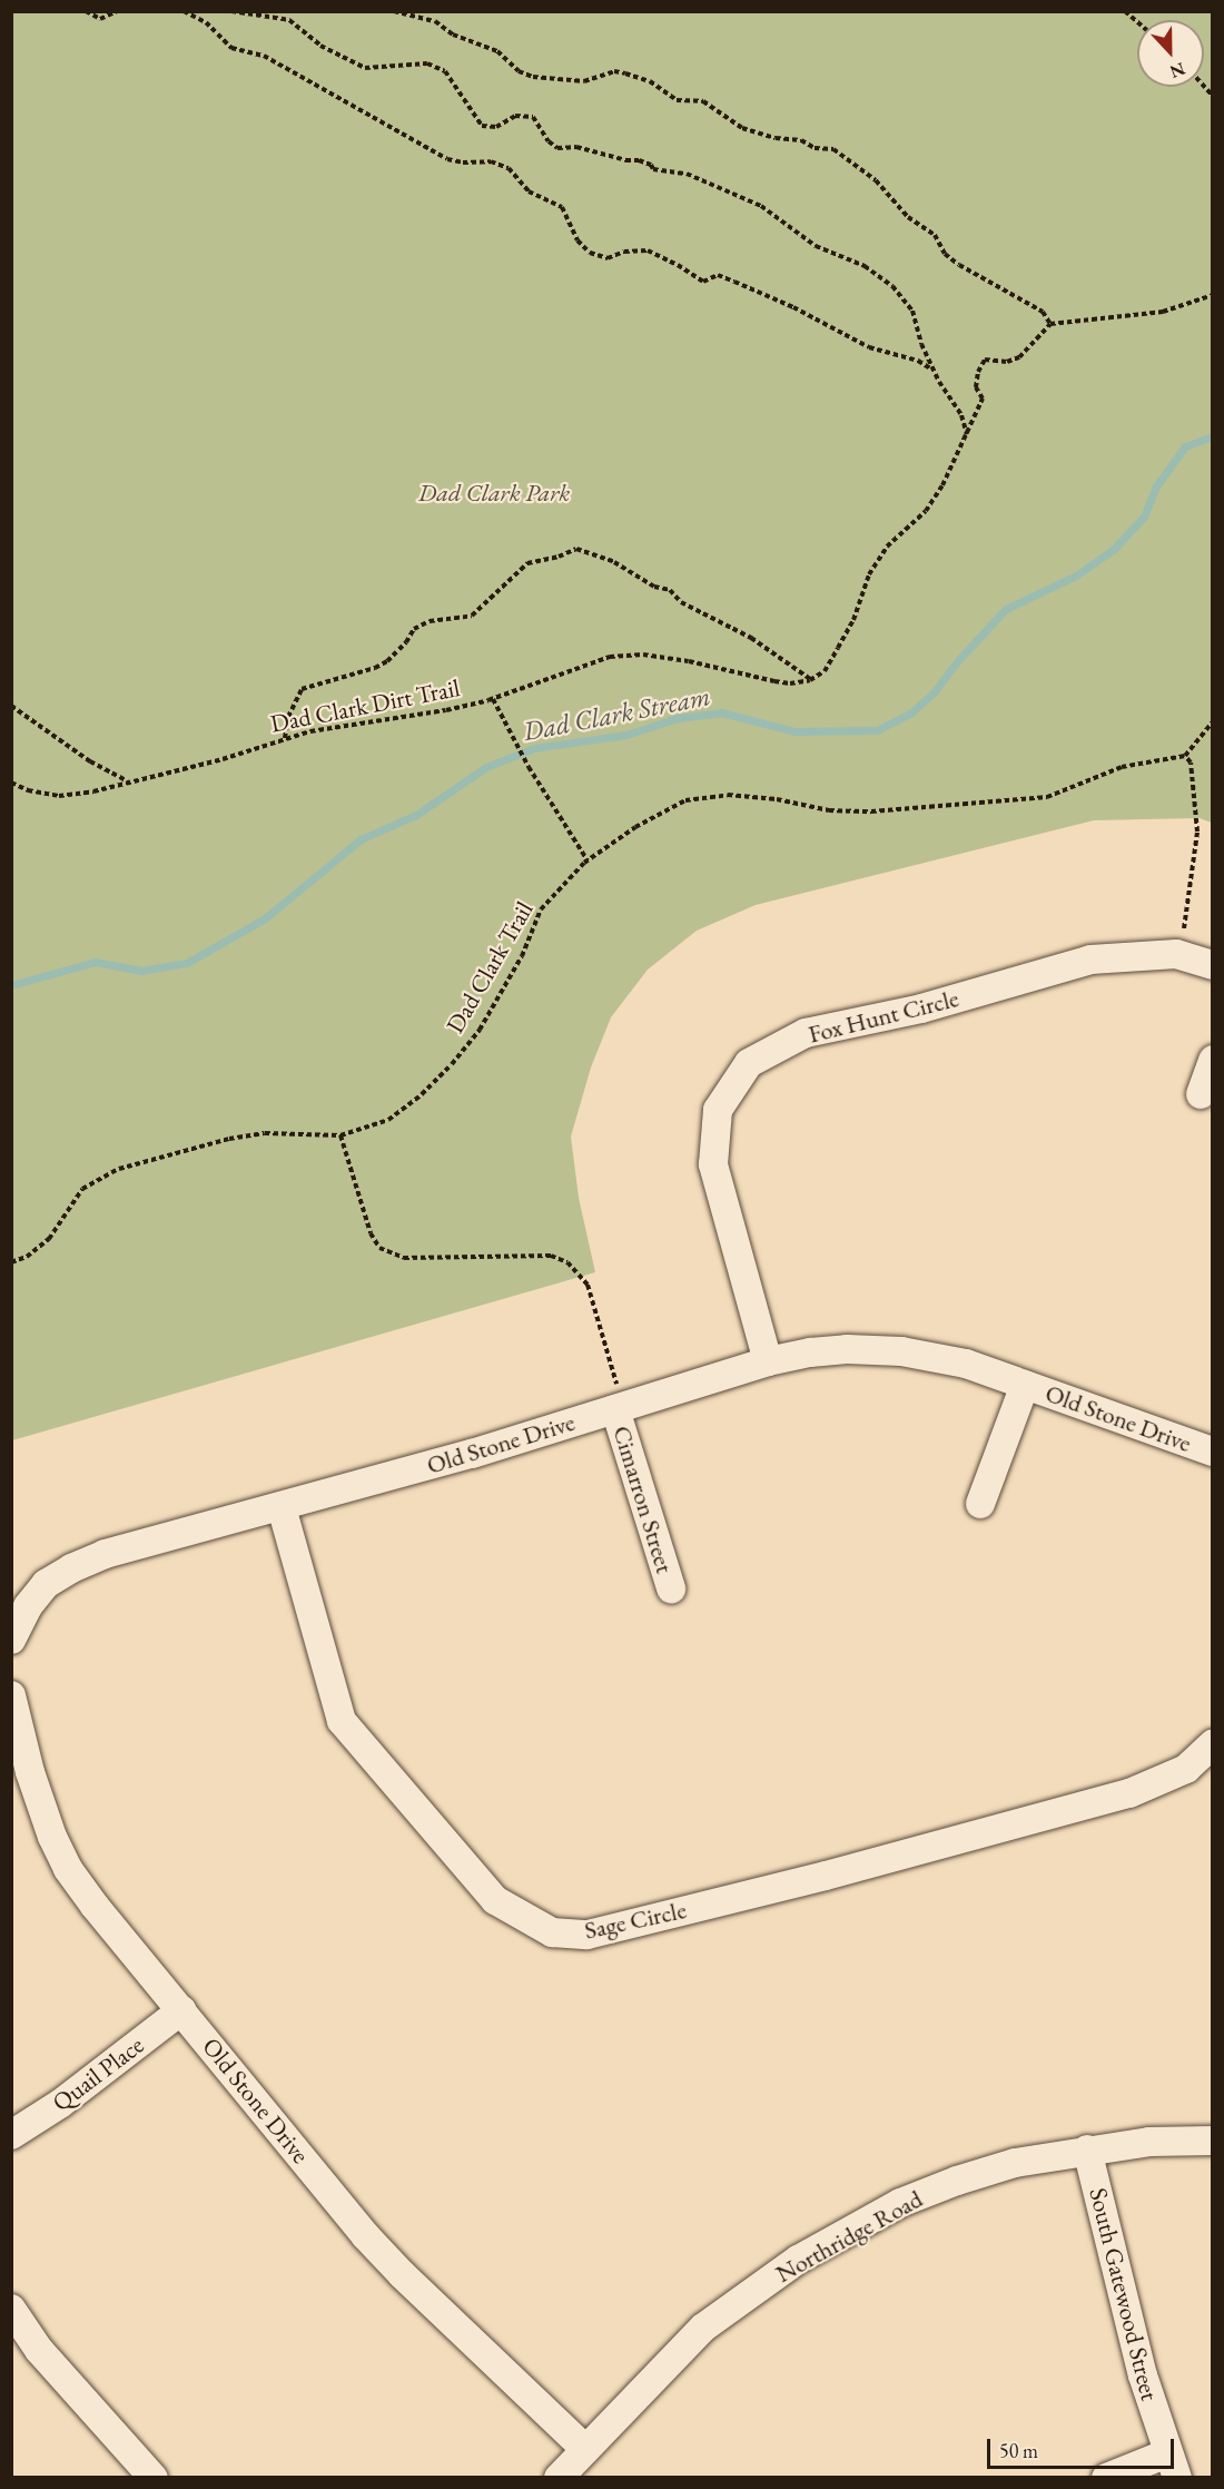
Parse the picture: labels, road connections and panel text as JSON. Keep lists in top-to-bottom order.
{
  "streets": {
    "street": [
      "Fox Hunt Circle",
      "Old Stone Drive",
      "Cimarron Street",
      "Sage Circle",
      "Quail Place",
      "Northridge Road",
      "South Gatewood Street"
    ],
    "path": ["Dad Clark Dirt Trail", "Dad Clark Trail"]
  },
  "crossings": [
    ["Dad Clark Dirt Trail", "Dad Clark Trail"],
    ["Fox Hunt Circle", "Old Stone Drive"],
    ["Old Stone Drive", "Cimarron Street"],
    ["Old Stone Drive", "Sage Circle"],
    ["Old Stone Drive", "Quail Place"],
    ["Old Stone Drive", "Northridge Road"],
    ["Northridge Road", "South Gatewood Street"]
  ],
  "water": ["Dad Clark Stream"],
  "parks": ["Dad Clark Park"],
  "scale_bar": "50 m",
  "north": "bottom"
}
